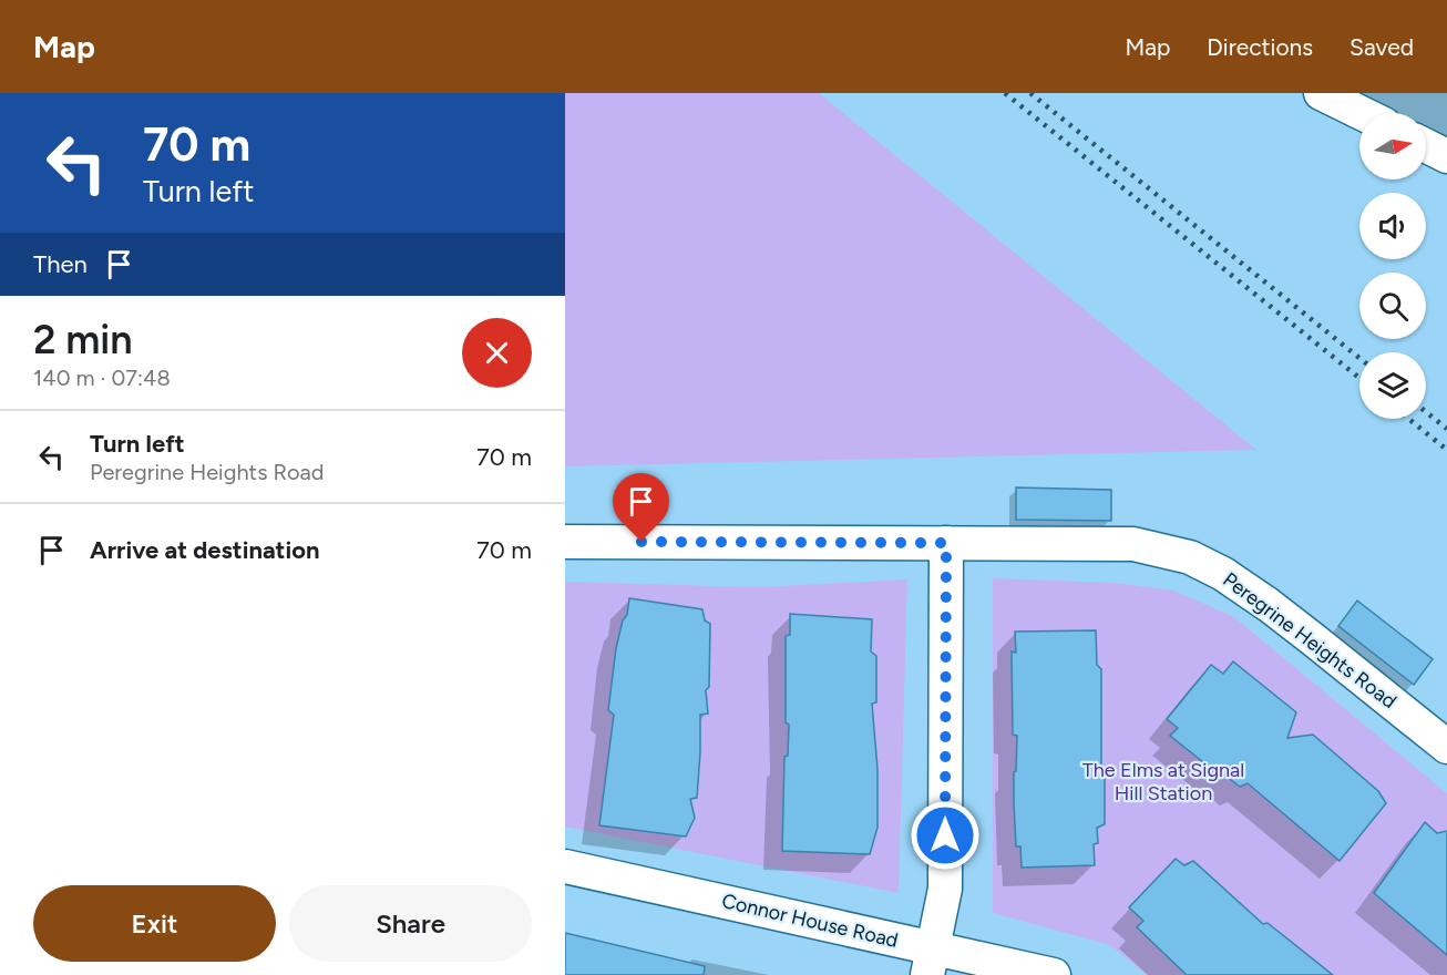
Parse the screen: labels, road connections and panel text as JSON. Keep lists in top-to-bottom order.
{
  "streets": {
    "street": ["Peregrine Heights Road", "Connor House Road"]
  },
  "parks": ["The Elms at Signal Hill Station"],
  "north": "right",
  "page": {
    "header": "Map",
    "nav": ["Map", "Directions", "Saved"],
    "turn": ["70 m", "Turn left"],
    "then": "Then",
    "heading": ["2 min", "140 m · 07:48"],
    "list": [
      {
        "name": "Turn left",
        "note": "Peregrine Heights Road",
        "value": "70 m"
      },
      {
        "name": "Arrive at destination",
        "value": "70 m"
      }
    ],
    "buttons": ["Exit", "Share"]
  }
}
